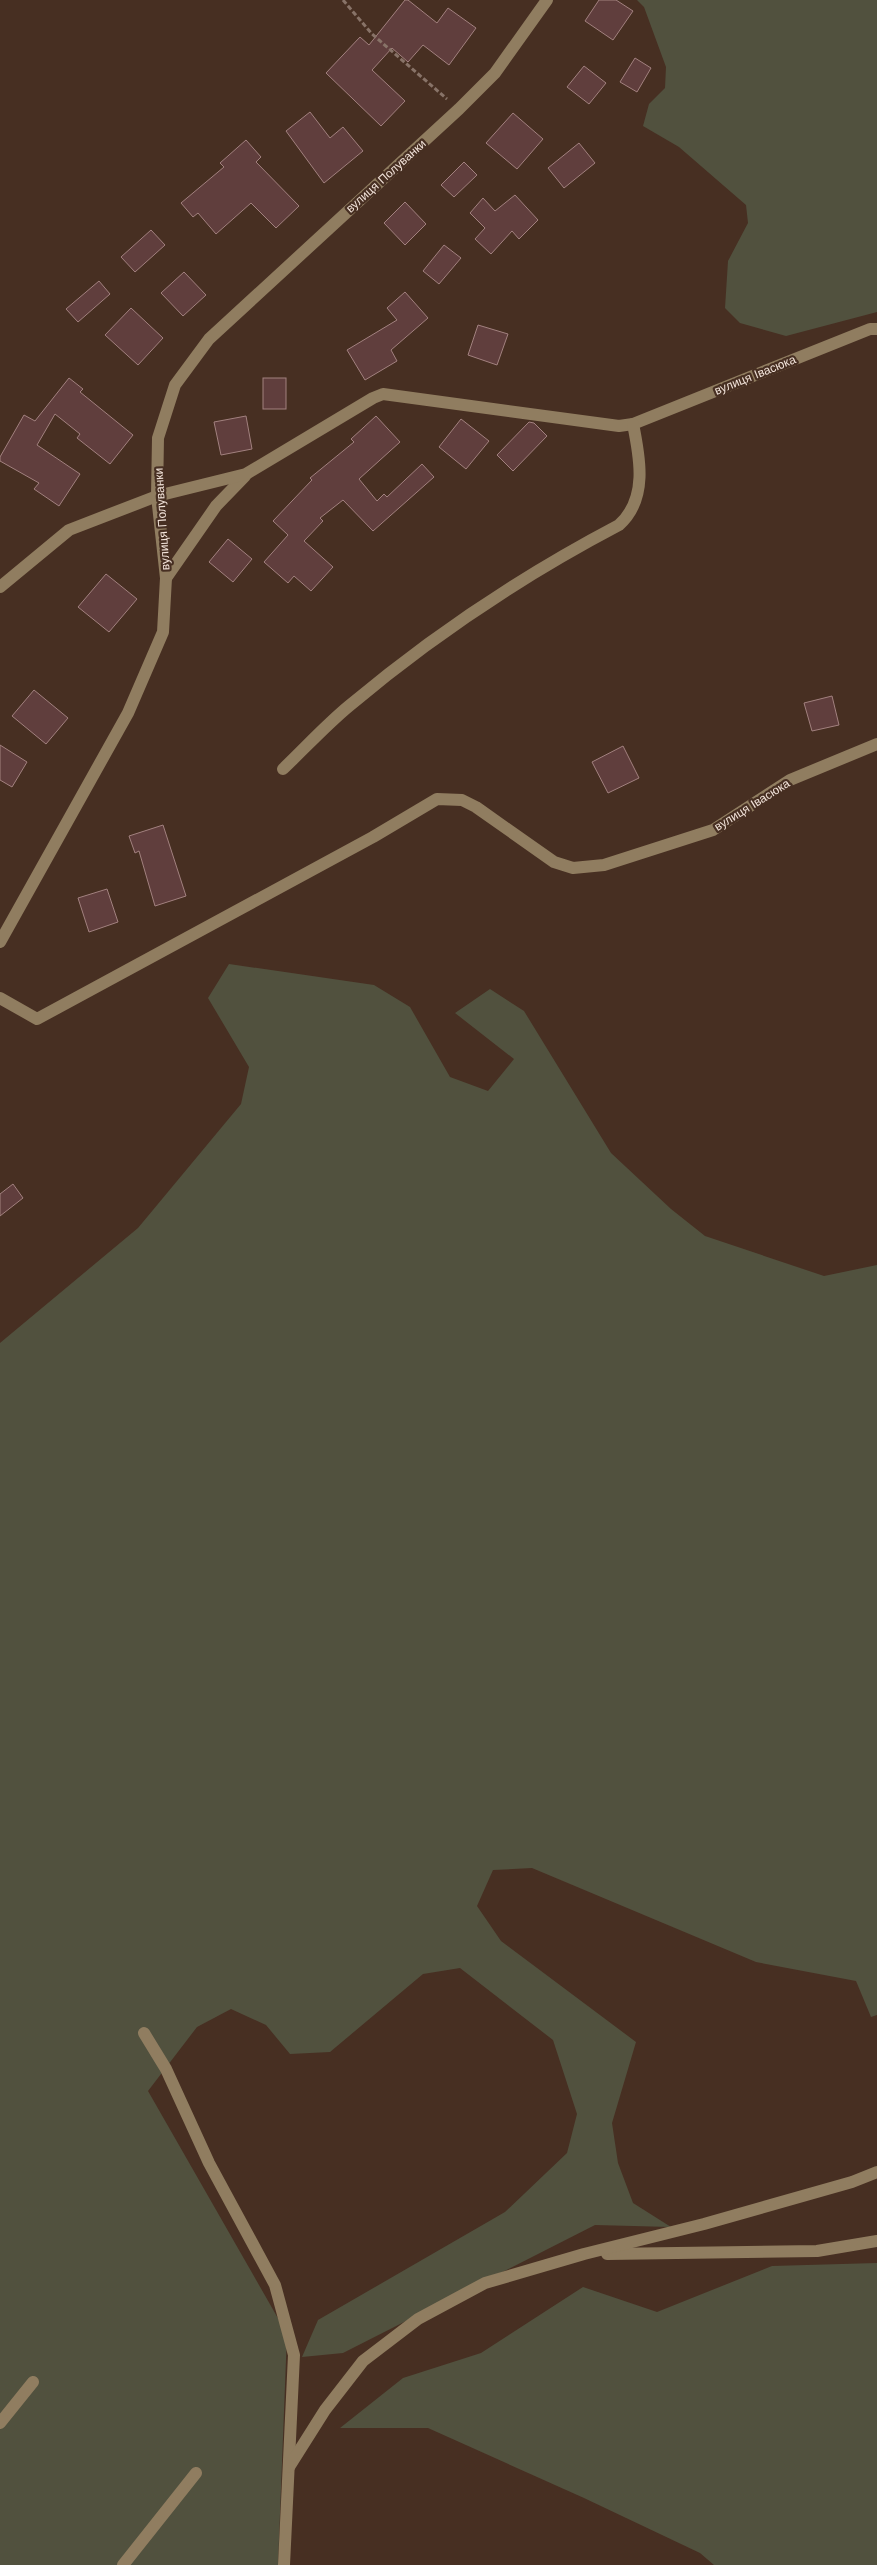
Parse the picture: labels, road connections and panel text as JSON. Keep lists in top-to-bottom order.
{
  "streets": {
    "street": ["вулиця Полуванки", "вулиця Івасюка"]
  }
}
